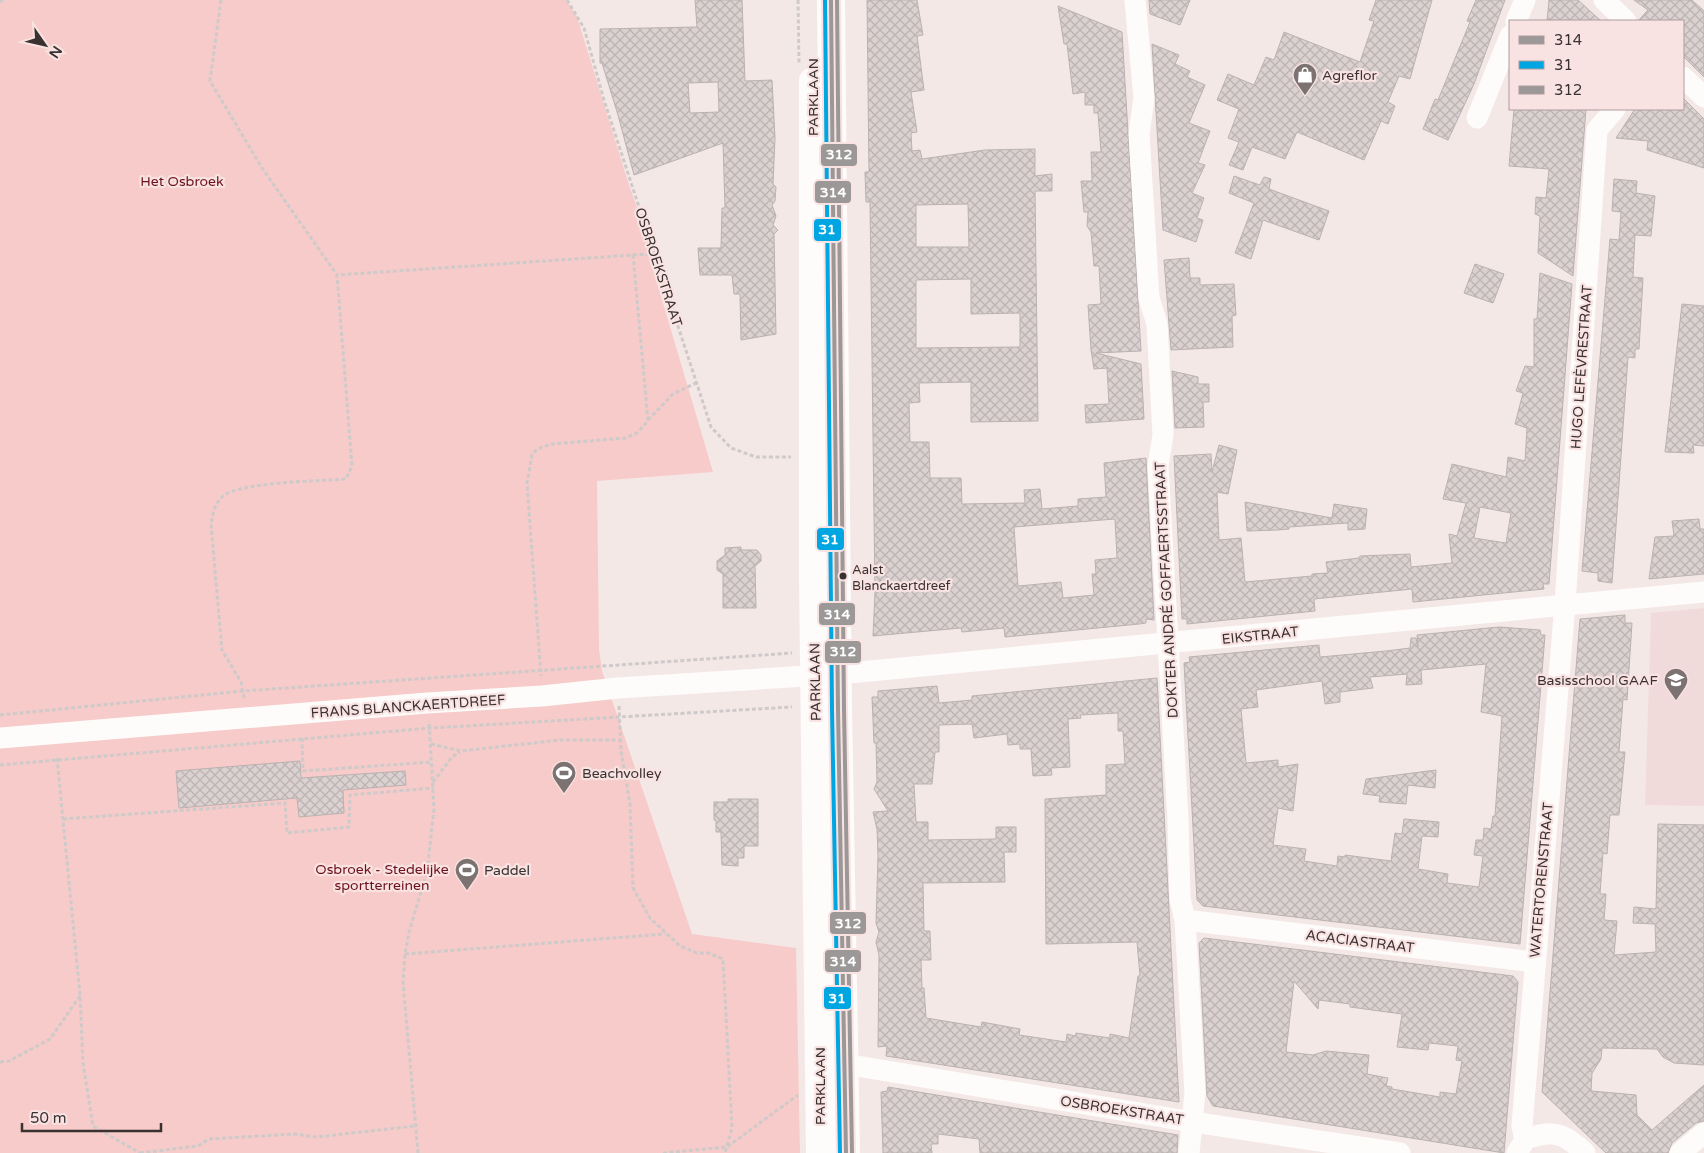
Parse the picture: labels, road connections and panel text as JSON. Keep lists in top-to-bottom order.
{
  "streets": {
    "main road": ["PARKLAAN"],
    "street": [
      "OSBROEKSTRAAT",
      "HUGO LEFÈVRESTRAAT",
      "DOKTER ANDRÉ GOFFAERTSSTRAAT",
      "EIKSTRAAT",
      "FRANS BLANCKAERTDREEF",
      "WATERTORENSTRAAT",
      "ACACIASTRAAT"
    ]
  },
  "crossings": [
    ["PARKLAAN", "OSBROEKSTRAAT"],
    ["PARKLAAN", "EIKSTRAAT"],
    ["PARKLAAN", "FRANS BLANCKAERTDREEF"],
    ["OSBROEKSTRAAT", "DOKTER ANDRÉ GOFFAERTSSTRAAT"],
    ["HUGO LEFÈVRESTRAAT", "EIKSTRAAT"],
    ["HUGO LEFÈVRESTRAAT", "WATERTORENSTRAAT"],
    ["DOKTER ANDRÉ GOFFAERTSSTRAAT", "EIKSTRAAT"],
    ["DOKTER ANDRÉ GOFFAERTSSTRAAT", "ACACIASTRAAT"],
    ["EIKSTRAAT", "FRANS BLANCKAERTDREEF"],
    ["EIKSTRAAT", "WATERTORENSTRAAT"],
    ["WATERTORENSTRAAT", "ACACIASTRAAT"]
  ],
  "parks": ["Het Osbroek", "Osbroek - Stedelijke sportterreinen"],
  "places": {
    "shop": ["Agreflor"],
    "other": ["Aalst Blanckaertdreef"],
    "school or university": ["Basisschool GAAF"],
    "sports": ["Beachvolley", "Paddel"]
  },
  "lines": ["transit line 314", "transit line 31", "transit line 312"],
  "legend": ["314", "31", "312"],
  "scale_bar": "50 m",
  "north": "bottom right"
}
